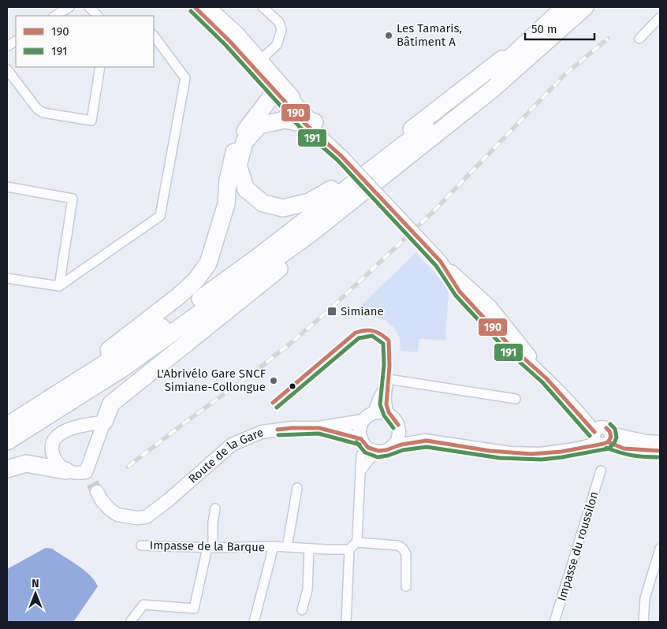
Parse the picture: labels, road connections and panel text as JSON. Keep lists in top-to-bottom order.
{
  "streets": {
    "main road": ["Route de la Gare"],
    "street": ["Impasse de la Barque", "Impasse du roussilon"]
  },
  "places": {
    "other": ["Les Tamaris, Bâtiment A", "L'Abrivélo Gare SNCF Simiane-Collongue"],
    "transit": ["Simiane"]
  },
  "lines": ["transit line 190", "transit line 191"],
  "legend": ["190", "191"],
  "scale_bar": "50 m",
  "north": "top"
}
